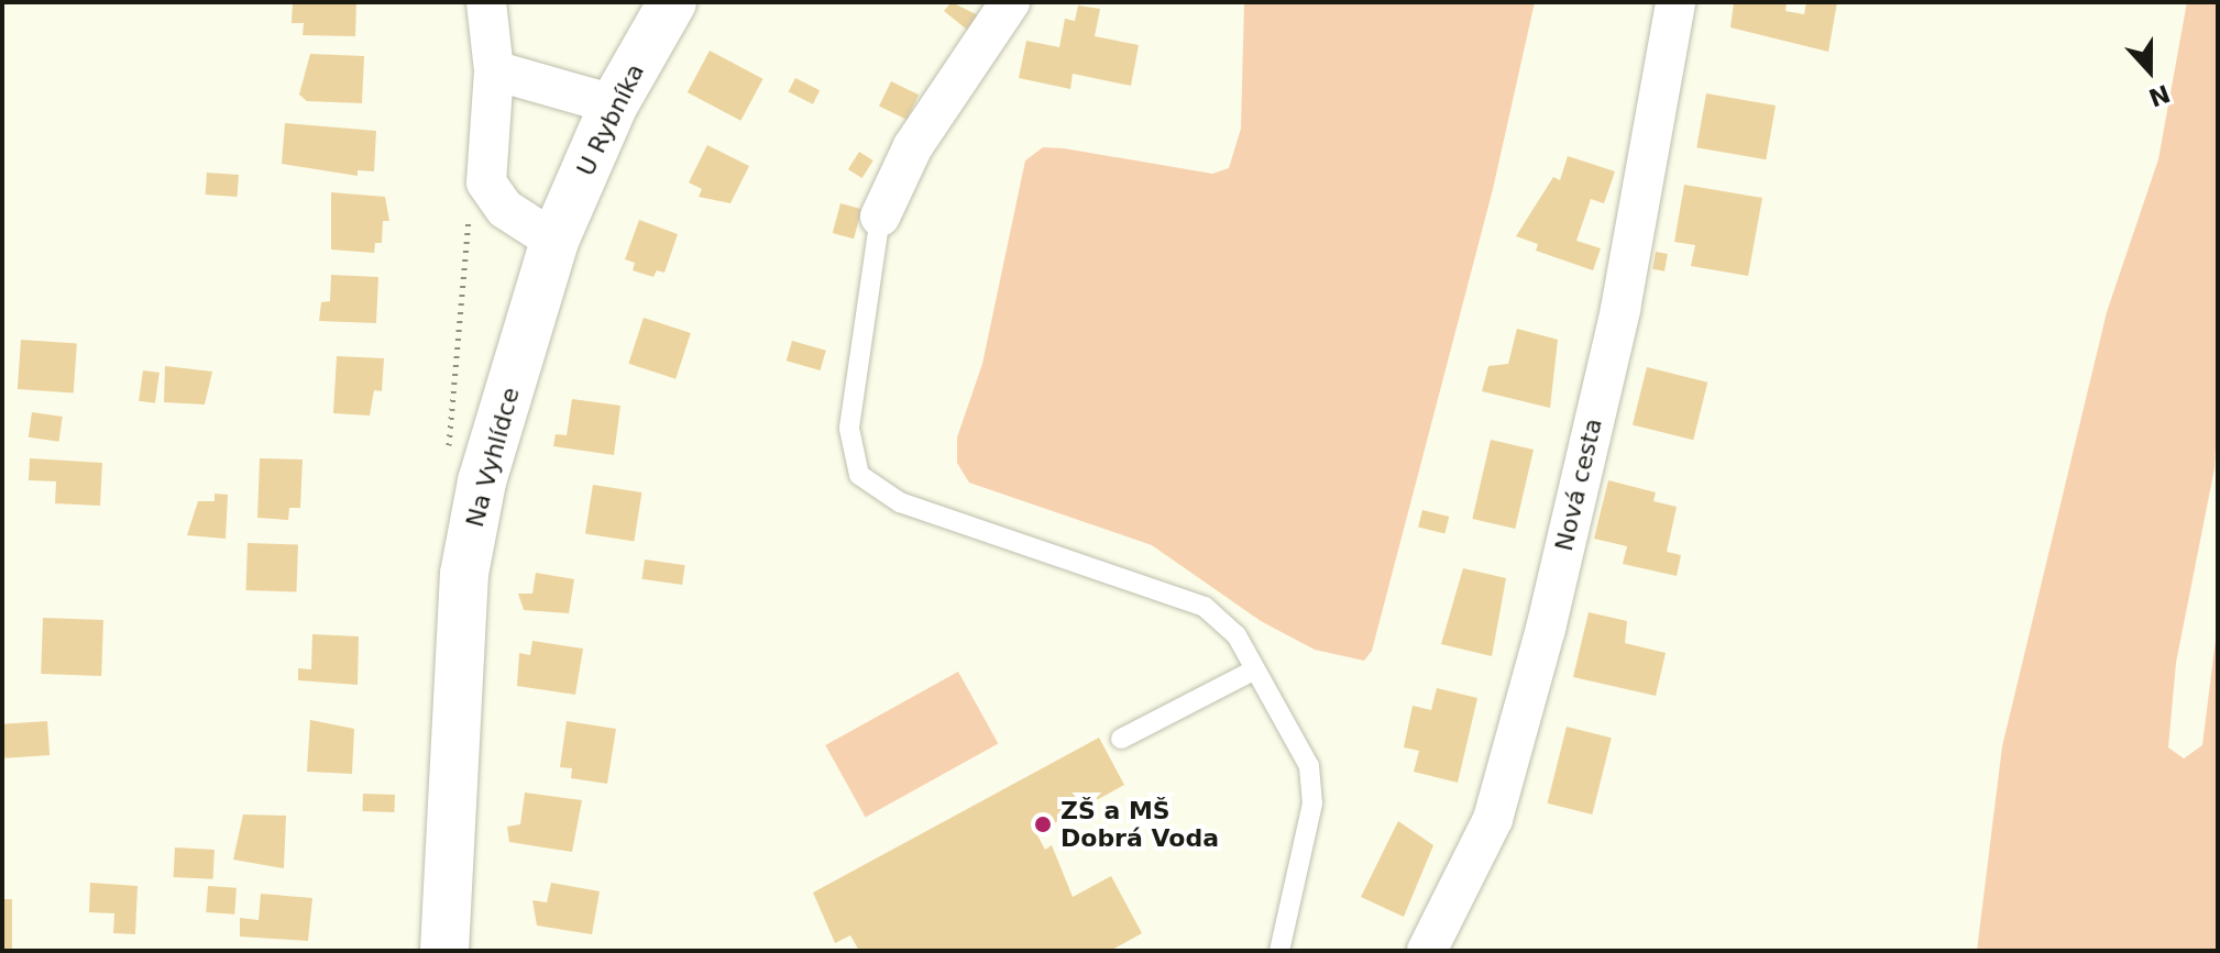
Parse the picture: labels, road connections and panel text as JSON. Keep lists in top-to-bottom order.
{
  "streets": {
    "street": ["U Rybníka", "Na Vyhlídce", "Nová cesta"]
  },
  "crossings": [
    ["U Rybníka", "Na Vyhlídce"]
  ],
  "places": ["ZŠ a MŠ Dobrá Voda"],
  "north": "bottom"
}
